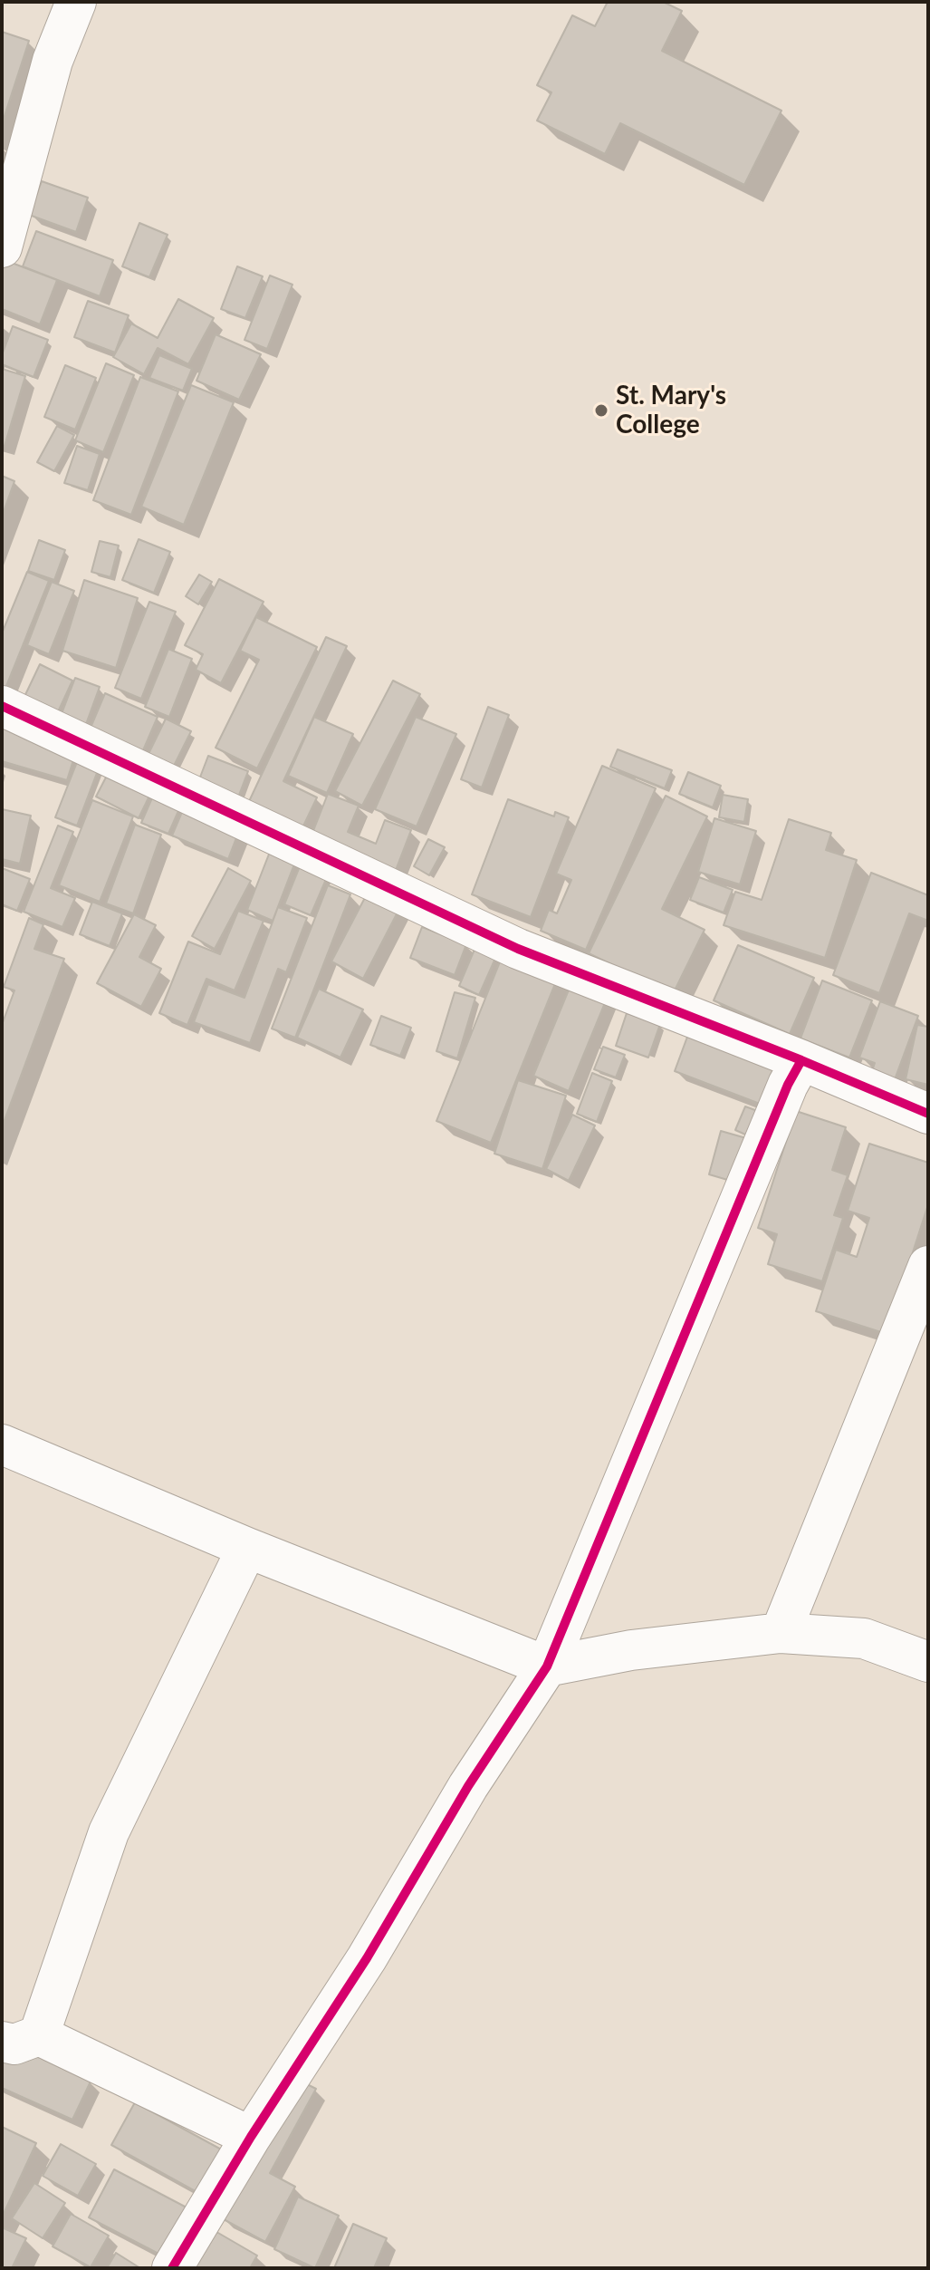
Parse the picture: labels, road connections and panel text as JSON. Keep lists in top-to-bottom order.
{
  "places": ["St. Mary's College"]
}
